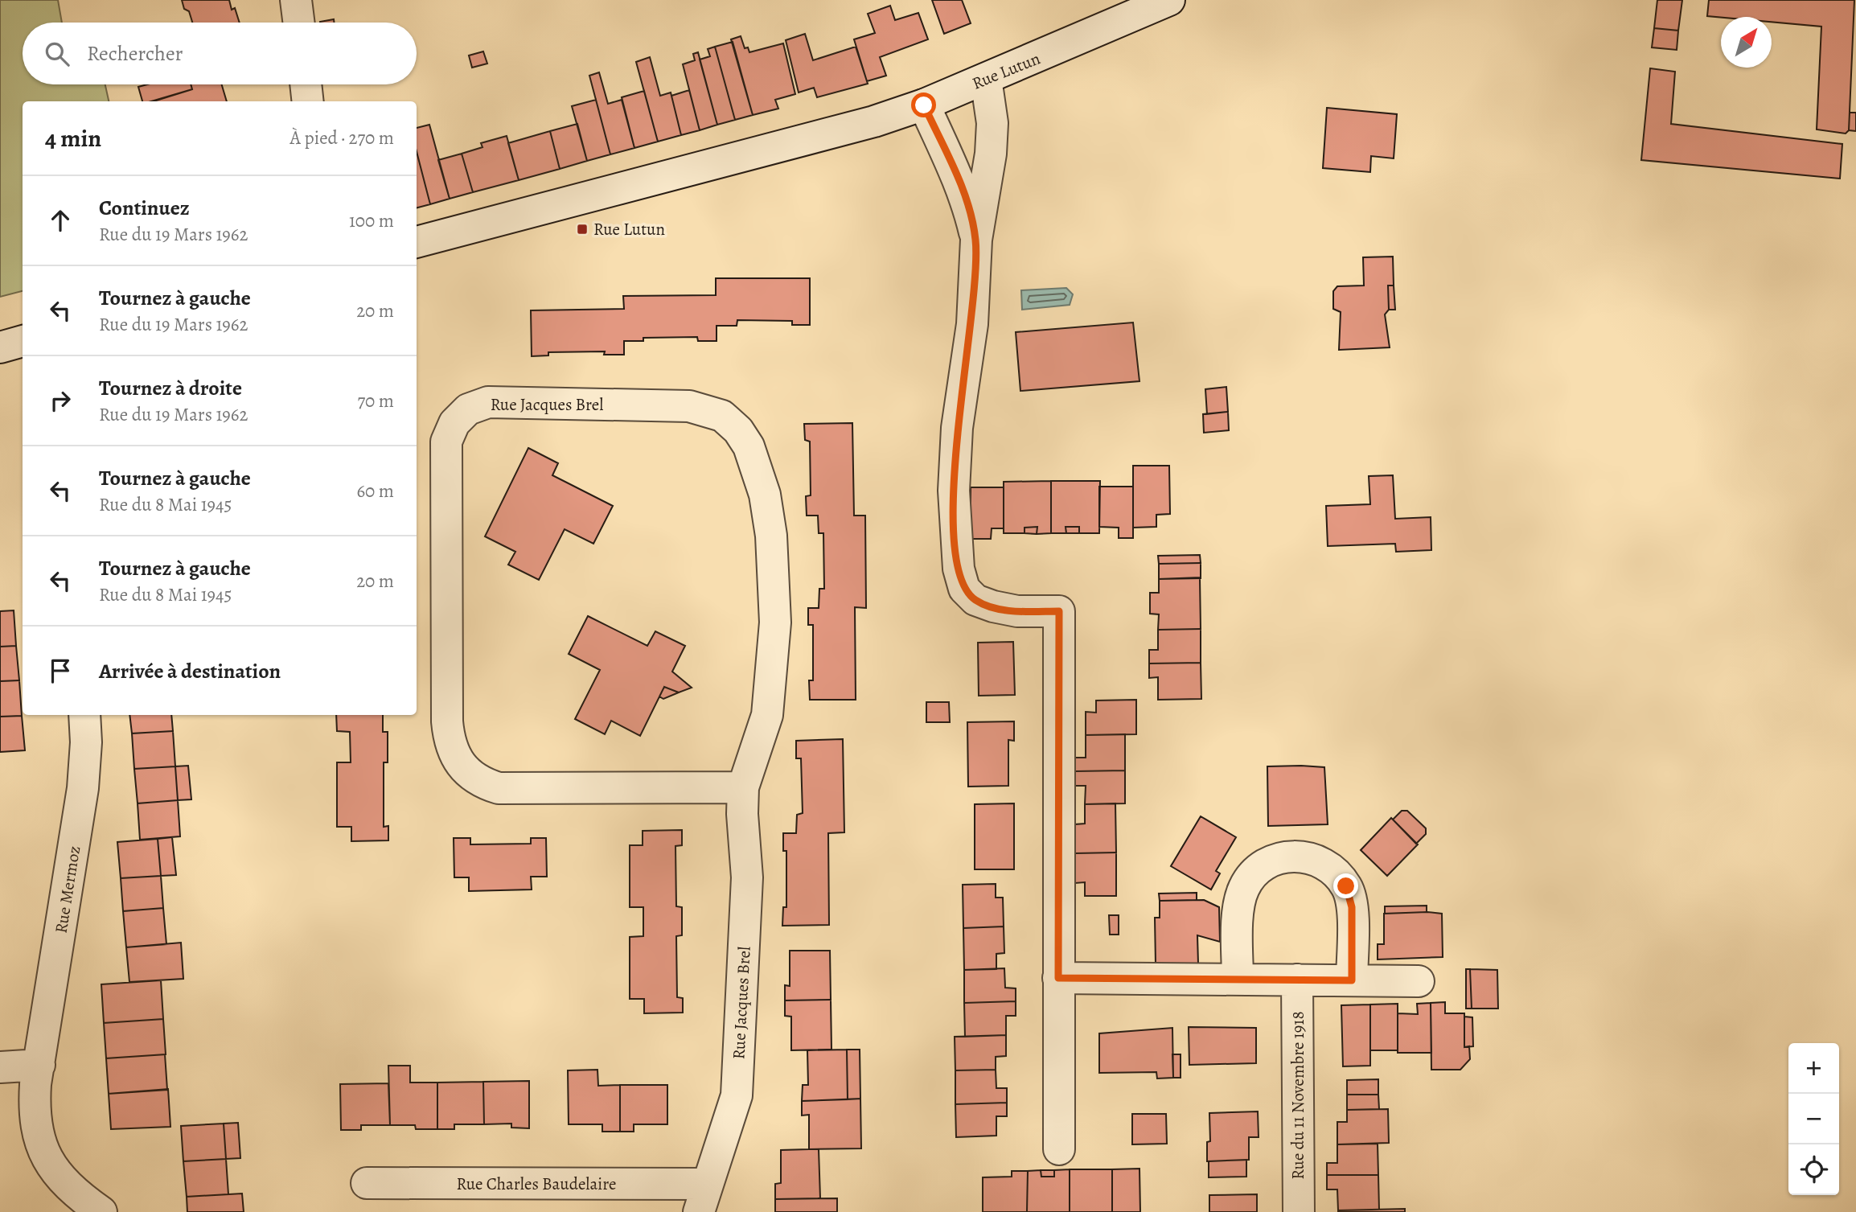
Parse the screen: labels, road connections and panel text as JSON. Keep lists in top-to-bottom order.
{
  "streets": {
    "street": [
      "Rue Lutun",
      "Rue Jacques Brel",
      "Rue Mermoz",
      "Rue du 11 Novembre 1918",
      "Rue Charles Baudelaire"
    ]
  },
  "crossings": [
    ["Rue Jacques Brel", "Rue Charles Baudelaire"]
  ],
  "places": {
    "transit": ["Rue Lutun"]
  },
  "north": "top right",
  "page": {
    "search": "Rechercher",
    "heading": ["4 min", "À pied · 270 m"],
    "list": [
      ["Continuez", "Rue du 19 Mars 1962", "100 m"],
      ["Tournez à gauche", "Rue du 19 Mars 1962", "20 m"],
      ["Tournez à droite", "Rue du 19 Mars 1962", "70 m"],
      ["Tournez à gauche", "Rue du 8 Mai 1945", "60 m"],
      ["Tournez à gauche", "Rue du 8 Mai 1945", "20 m"],
      "Arrivée à destination"
    ],
    "map_buttons": ["+", "−"]
  }
}
